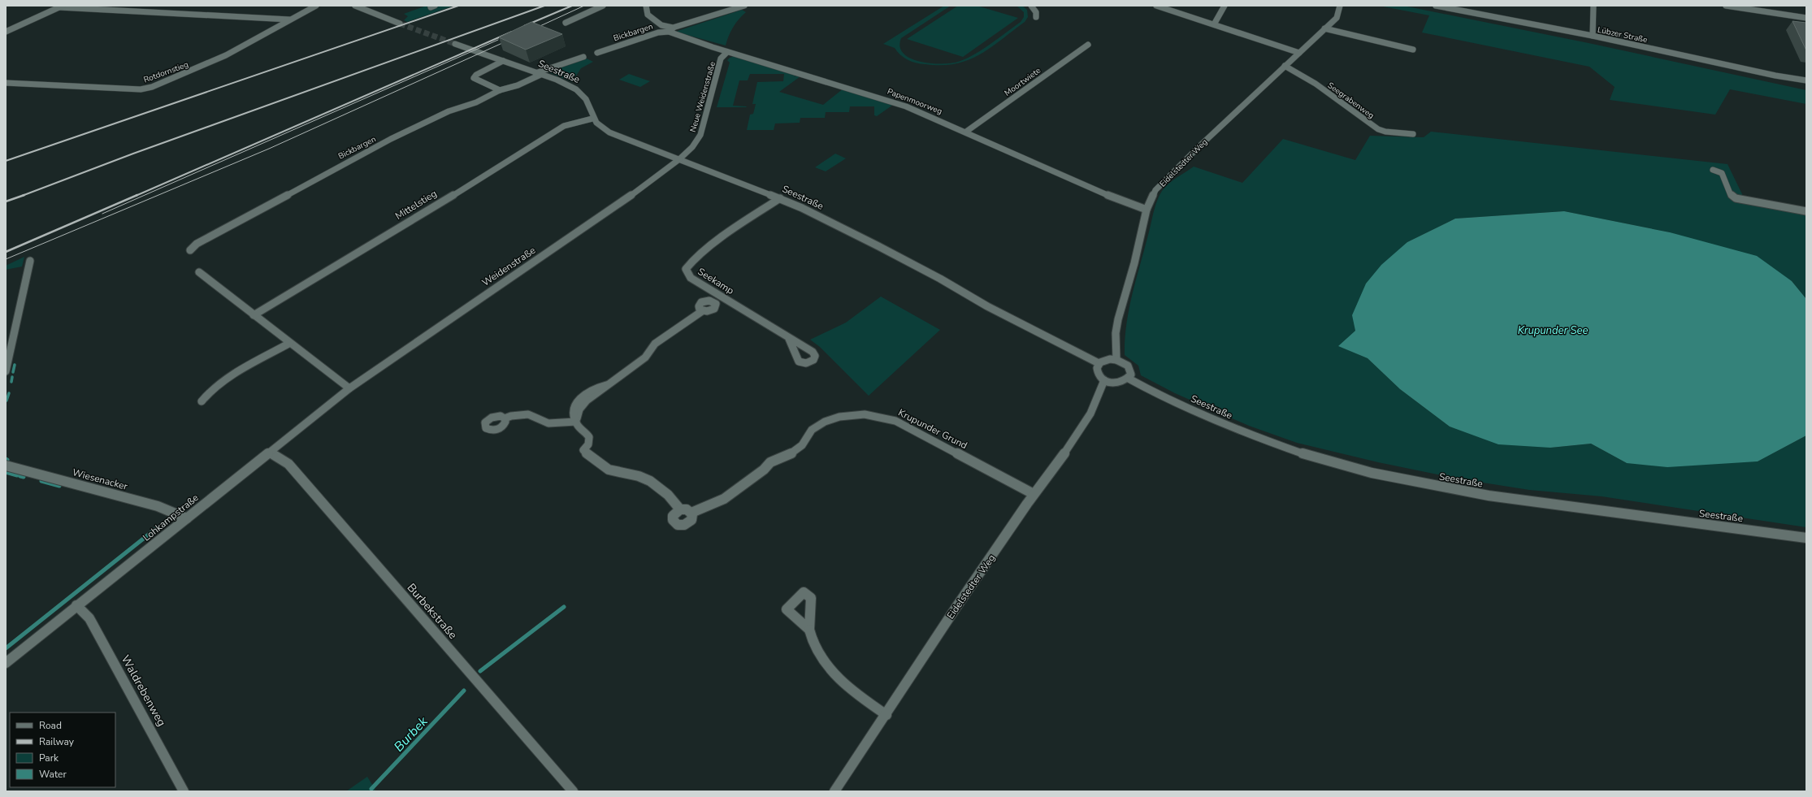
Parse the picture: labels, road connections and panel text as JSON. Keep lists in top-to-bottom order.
{
  "streets": {
    "street": [
      "Bickbargen",
      "Lübzer Straße",
      "Rotdornstieg",
      "Seestraße",
      "Moortwiete",
      "Neue Weidenstraße",
      "Seegrabenweg",
      "Papenmoorweg",
      "Eidelstedter Weg",
      "Mittelstieg",
      "Weidenstraße",
      "Seekamp",
      "Krupunder Grund",
      "Wiesenacker",
      "Lohkampstraße",
      "Burbekstraße",
      "Waldrebenweg"
    ]
  },
  "crossings": [
    ["Bickbargen", "Seestraße"],
    ["Bickbargen", "Papenmoorweg"],
    ["Seestraße", "Neue Weidenstraße"],
    ["Seestraße", "Eidelstedter Weg"],
    ["Seestraße", "Mittelstieg"],
    ["Seestraße", "Weidenstraße"],
    ["Seestraße", "Seekamp"],
    ["Moortwiete", "Papenmoorweg"],
    ["Neue Weidenstraße", "Papenmoorweg"],
    ["Neue Weidenstraße", "Weidenstraße"],
    ["Seegrabenweg", "Eidelstedter Weg"],
    ["Papenmoorweg", "Eidelstedter Weg"],
    ["Eidelstedter Weg", "Krupunder Grund"],
    ["Weidenstraße", "Lohkampstraße"],
    ["Wiesenacker", "Lohkampstraße"],
    ["Lohkampstraße", "Burbekstraße"],
    ["Lohkampstraße", "Waldrebenweg"]
  ],
  "water": ["Krupunder See", "Burbek"],
  "legend": [
    "Road",
    "Railway",
    "Park",
    "Water"
  ]
}
